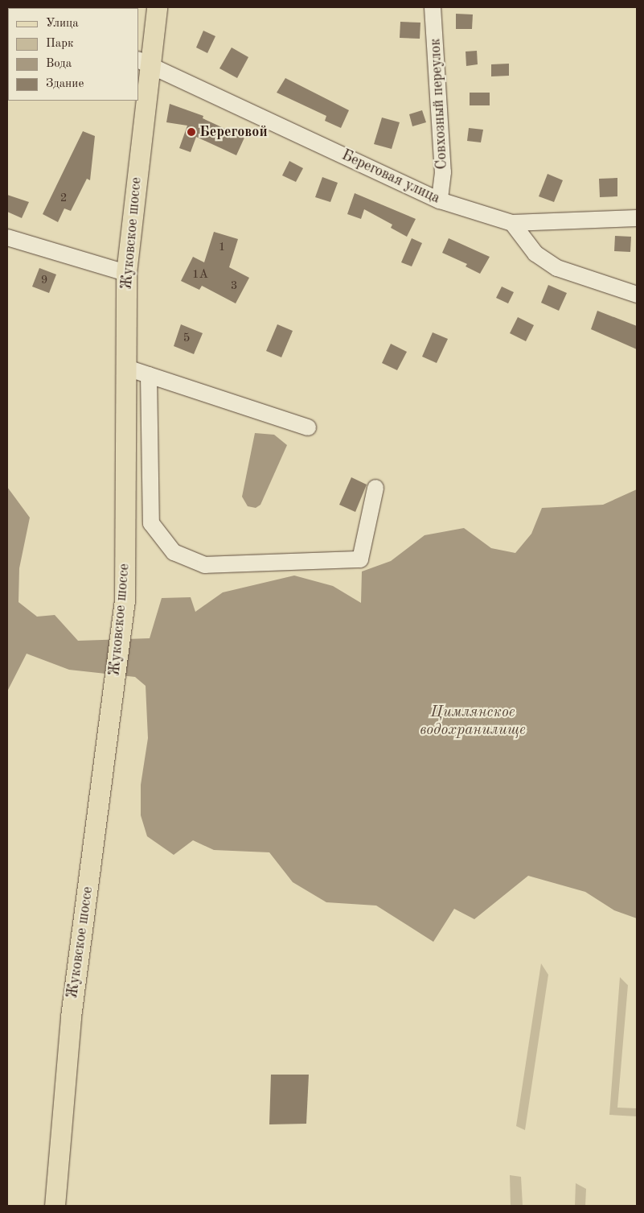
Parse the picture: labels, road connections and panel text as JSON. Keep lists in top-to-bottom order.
{
  "streets": {
    "main road": ["Жуковское шоссе"],
    "street": ["Совхозный переулок", "Береговая улица"]
  },
  "crossings": [
    ["Совхозный переулок", "Береговая улица"],
    ["Береговая улица", "Жуковское шоссе"]
  ],
  "water": ["Цимлянское водохранилище"],
  "places": ["Береговой"],
  "house_numbers": [
    "2",
    "1",
    "1А",
    "9",
    "3",
    "5"
  ],
  "legend": [
    "Улица",
    "Парк",
    "Вода",
    "Здание"
  ]
}
